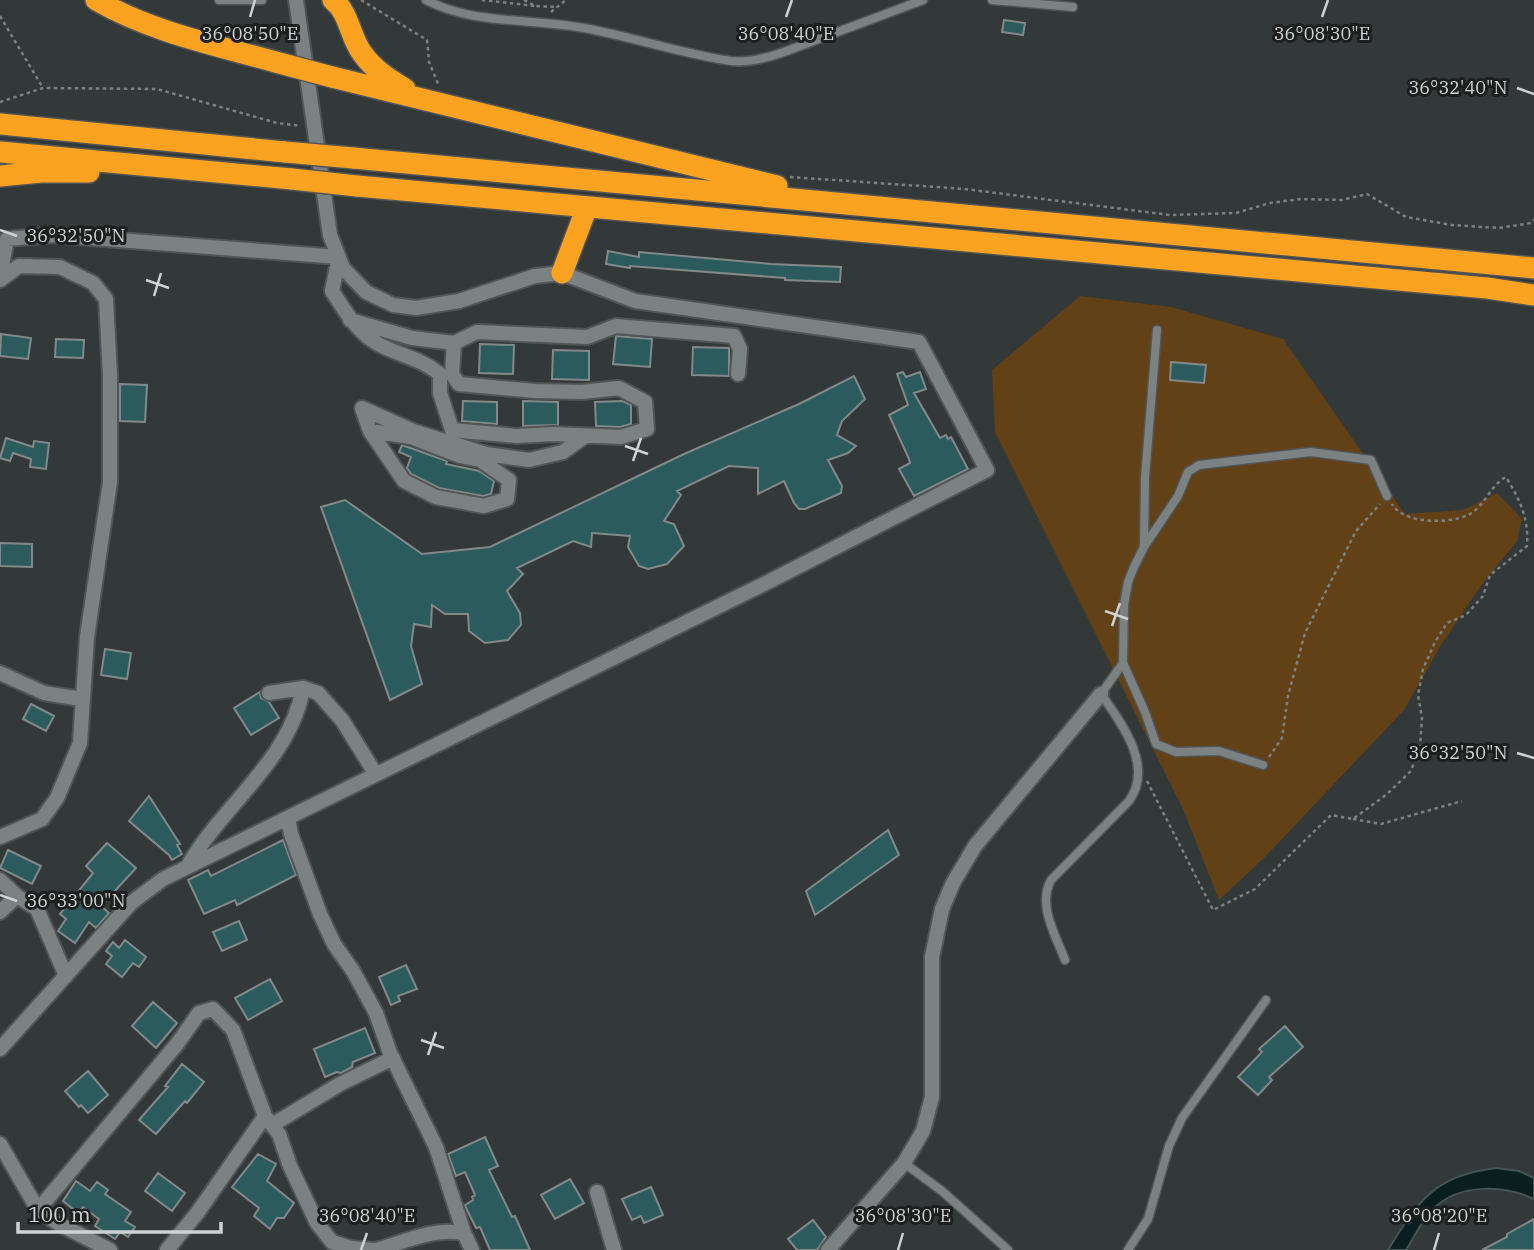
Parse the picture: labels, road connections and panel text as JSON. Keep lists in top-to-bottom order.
{
  "scale_bar": "100 m",
  "coordinates": [
    "36°08'50\"E",
    "36°08'40\"E",
    "36°08'30\"E",
    "36°32'40\"N",
    "36°32'50\"N",
    "36°33'00\"N",
    "36°08'20\"E"
  ]
}
